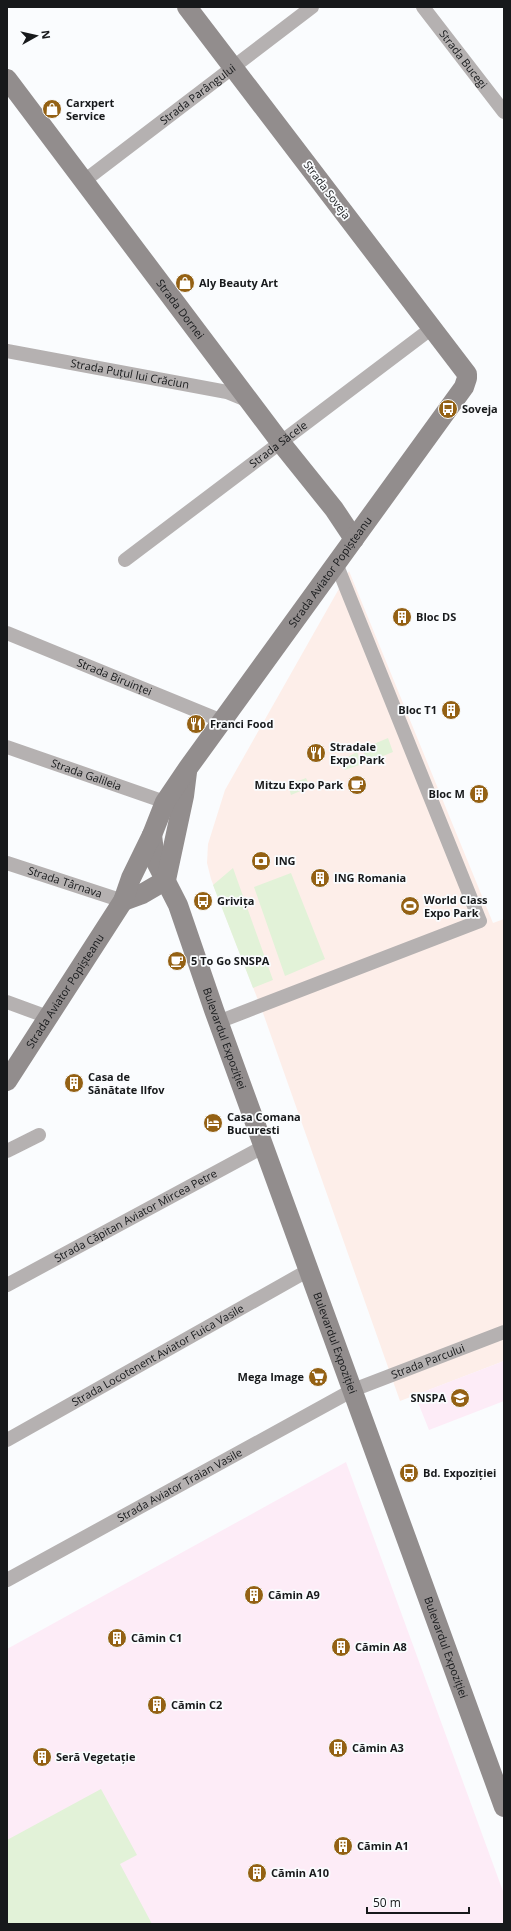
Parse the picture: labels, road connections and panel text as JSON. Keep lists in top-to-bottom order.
{
  "streets": {
    "street": [
      "Strada Bucegi",
      "Strada Parângului",
      "Strada Soveja",
      "Strada Dornei",
      "Strada Puțul lui Crăciun",
      "Strada Săcele",
      "Strada Aviator Popișteanu",
      "Strada Biruinței",
      "Strada Galileia",
      "Strada Târnava",
      "Bulevardul Expoziției",
      "Strada Căpitan Aviator Mircea Petre",
      "Strada Locotenent Aviator Fuica Vasile",
      "Strada Parcului",
      "Strada Aviator Traian Vasile"
    ]
  },
  "crossings": [
    ["Strada Parângului", "Strada Soveja"],
    ["Strada Parângului", "Strada Dornei"],
    ["Strada Soveja", "Strada Săcele"],
    ["Strada Soveja", "Strada Aviator Popișteanu"],
    ["Strada Dornei", "Strada Puțul lui Crăciun"],
    ["Strada Dornei", "Strada Săcele"],
    ["Strada Dornei", "Strada Aviator Popișteanu"],
    ["Strada Aviator Popișteanu", "Strada Biruinței"],
    ["Strada Aviator Popișteanu", "Strada Galileia"],
    ["Strada Aviator Popișteanu", "Strada Târnava"],
    ["Strada Aviator Popișteanu", "Bulevardul Expoziției"],
    ["Bulevardul Expoziției", "Strada Căpitan Aviator Mircea Petre"],
    ["Bulevardul Expoziției", "Strada Locotenent Aviator Fuica Vasile"],
    ["Bulevardul Expoziției", "Strada Parcului"],
    ["Bulevardul Expoziției", "Strada Aviator Traian Vasile"],
    ["Strada Parcului", "Strada Aviator Traian Vasile"]
  ],
  "places": {
    "shop": ["Carxpert Service", "Aly Beauty Art"],
    "bus stop": ["Soveja", "Grivița", "Bd. Expoziției"],
    "building": [
      "Bloc DS",
      "Bloc T1",
      "Bloc M",
      "ING Romania",
      "Casa de Sănătate Ilfov",
      "Cămin A9",
      "Cămin C1",
      "Cămin A8",
      "Cămin C2",
      "Cămin A3",
      "Seră Vegetație",
      "Cămin A1",
      "Cămin A10"
    ],
    "restaurant": ["Franci Food", "Stradale Expo Park"],
    "cafe": ["Mitzu Expo Park", "5 To Go SNSPA"],
    "bank": ["ING"],
    "sports": ["World Class Expo Park"],
    "hotel": ["Casa Comana Bucuresti"],
    "supermarket": ["Mega Image"],
    "school or university": ["SNSPA"]
  },
  "scale_bar": "50 m",
  "north": "right"
}
